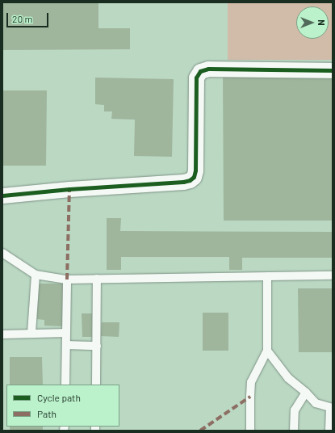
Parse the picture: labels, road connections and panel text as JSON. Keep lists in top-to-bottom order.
{
  "legend": ["Cycle path", "Path"],
  "scale_bar": "20 m",
  "north": "right"
}
